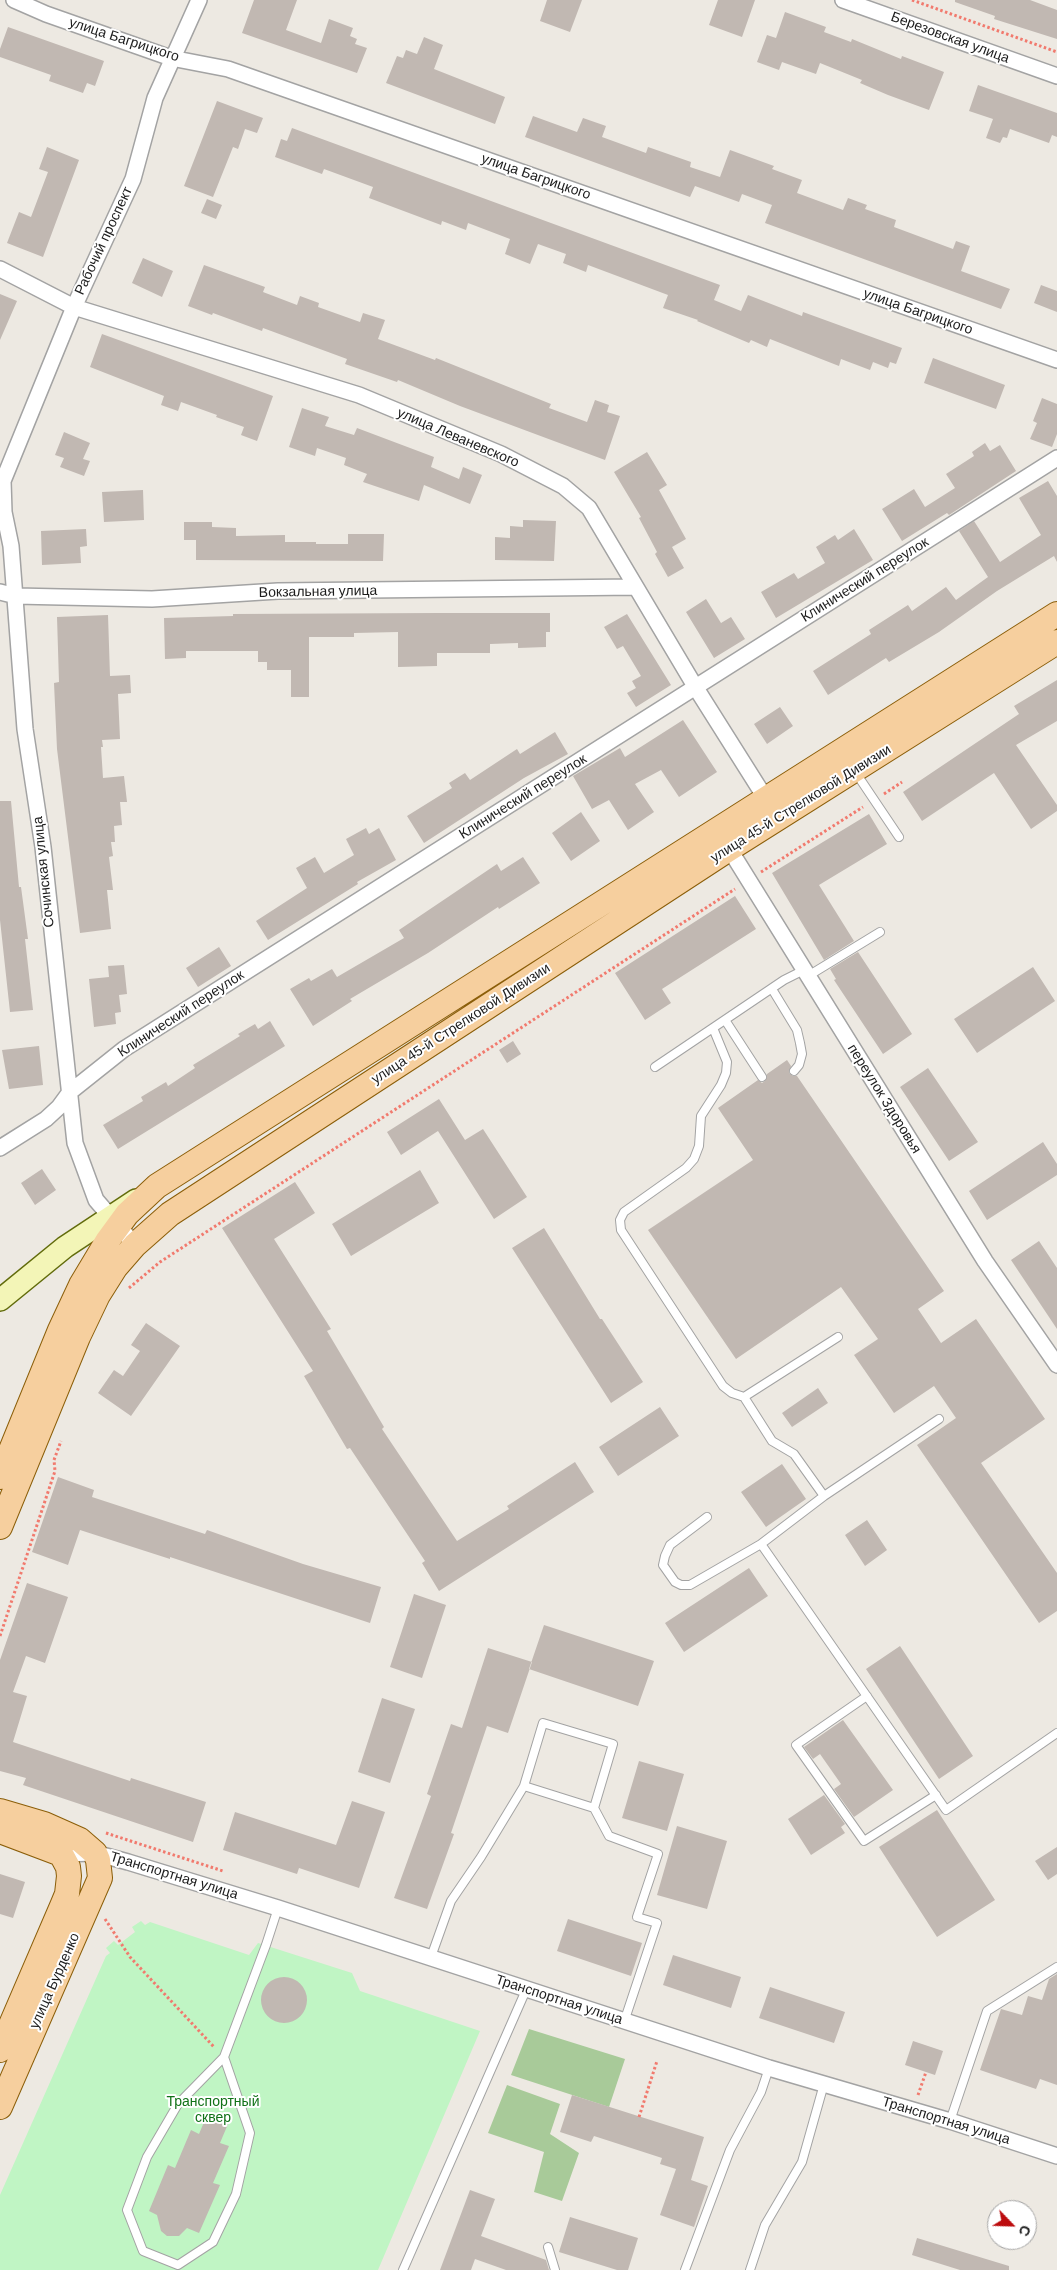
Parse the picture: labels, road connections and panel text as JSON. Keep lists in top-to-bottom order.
{
  "streets": {
    "main road": ["улица 45-й Стрелковой Дивизии", "улица Бурденко"],
    "street": [
      "Березовская улица",
      "улица Багрицкого",
      "Рабочий проспект",
      "улица Леваневского",
      "Клинический переулок",
      "Вокзальная улица",
      "Сочинская улица",
      "переулок Здоровья",
      "Транспортная улица"
    ]
  },
  "crossings": [
    ["улица Багрицкого", "Рабочий проспект"],
    ["Рабочий проспект", "улица Леваневского"],
    ["Рабочий проспект", "Сочинская улица"],
    ["улица Леваневского", "Клинический переулок"],
    ["улица Леваневского", "Вокзальная улица"],
    ["улица Леваневского", "улица 45-й Стрелковой Дивизии"],
    ["Клинический переулок", "Сочинская улица"],
    ["Вокзальная улица", "Сочинская улица"],
    ["улица 45-й Стрелковой Дивизии", "Сочинская улица"],
    ["улица 45-й Стрелковой Дивизии", "переулок Здоровья"],
    ["Транспортная улица", "улица Бурденко"]
  ],
  "parks": ["Транспортный сквер"],
  "north": "bottom right"
}
